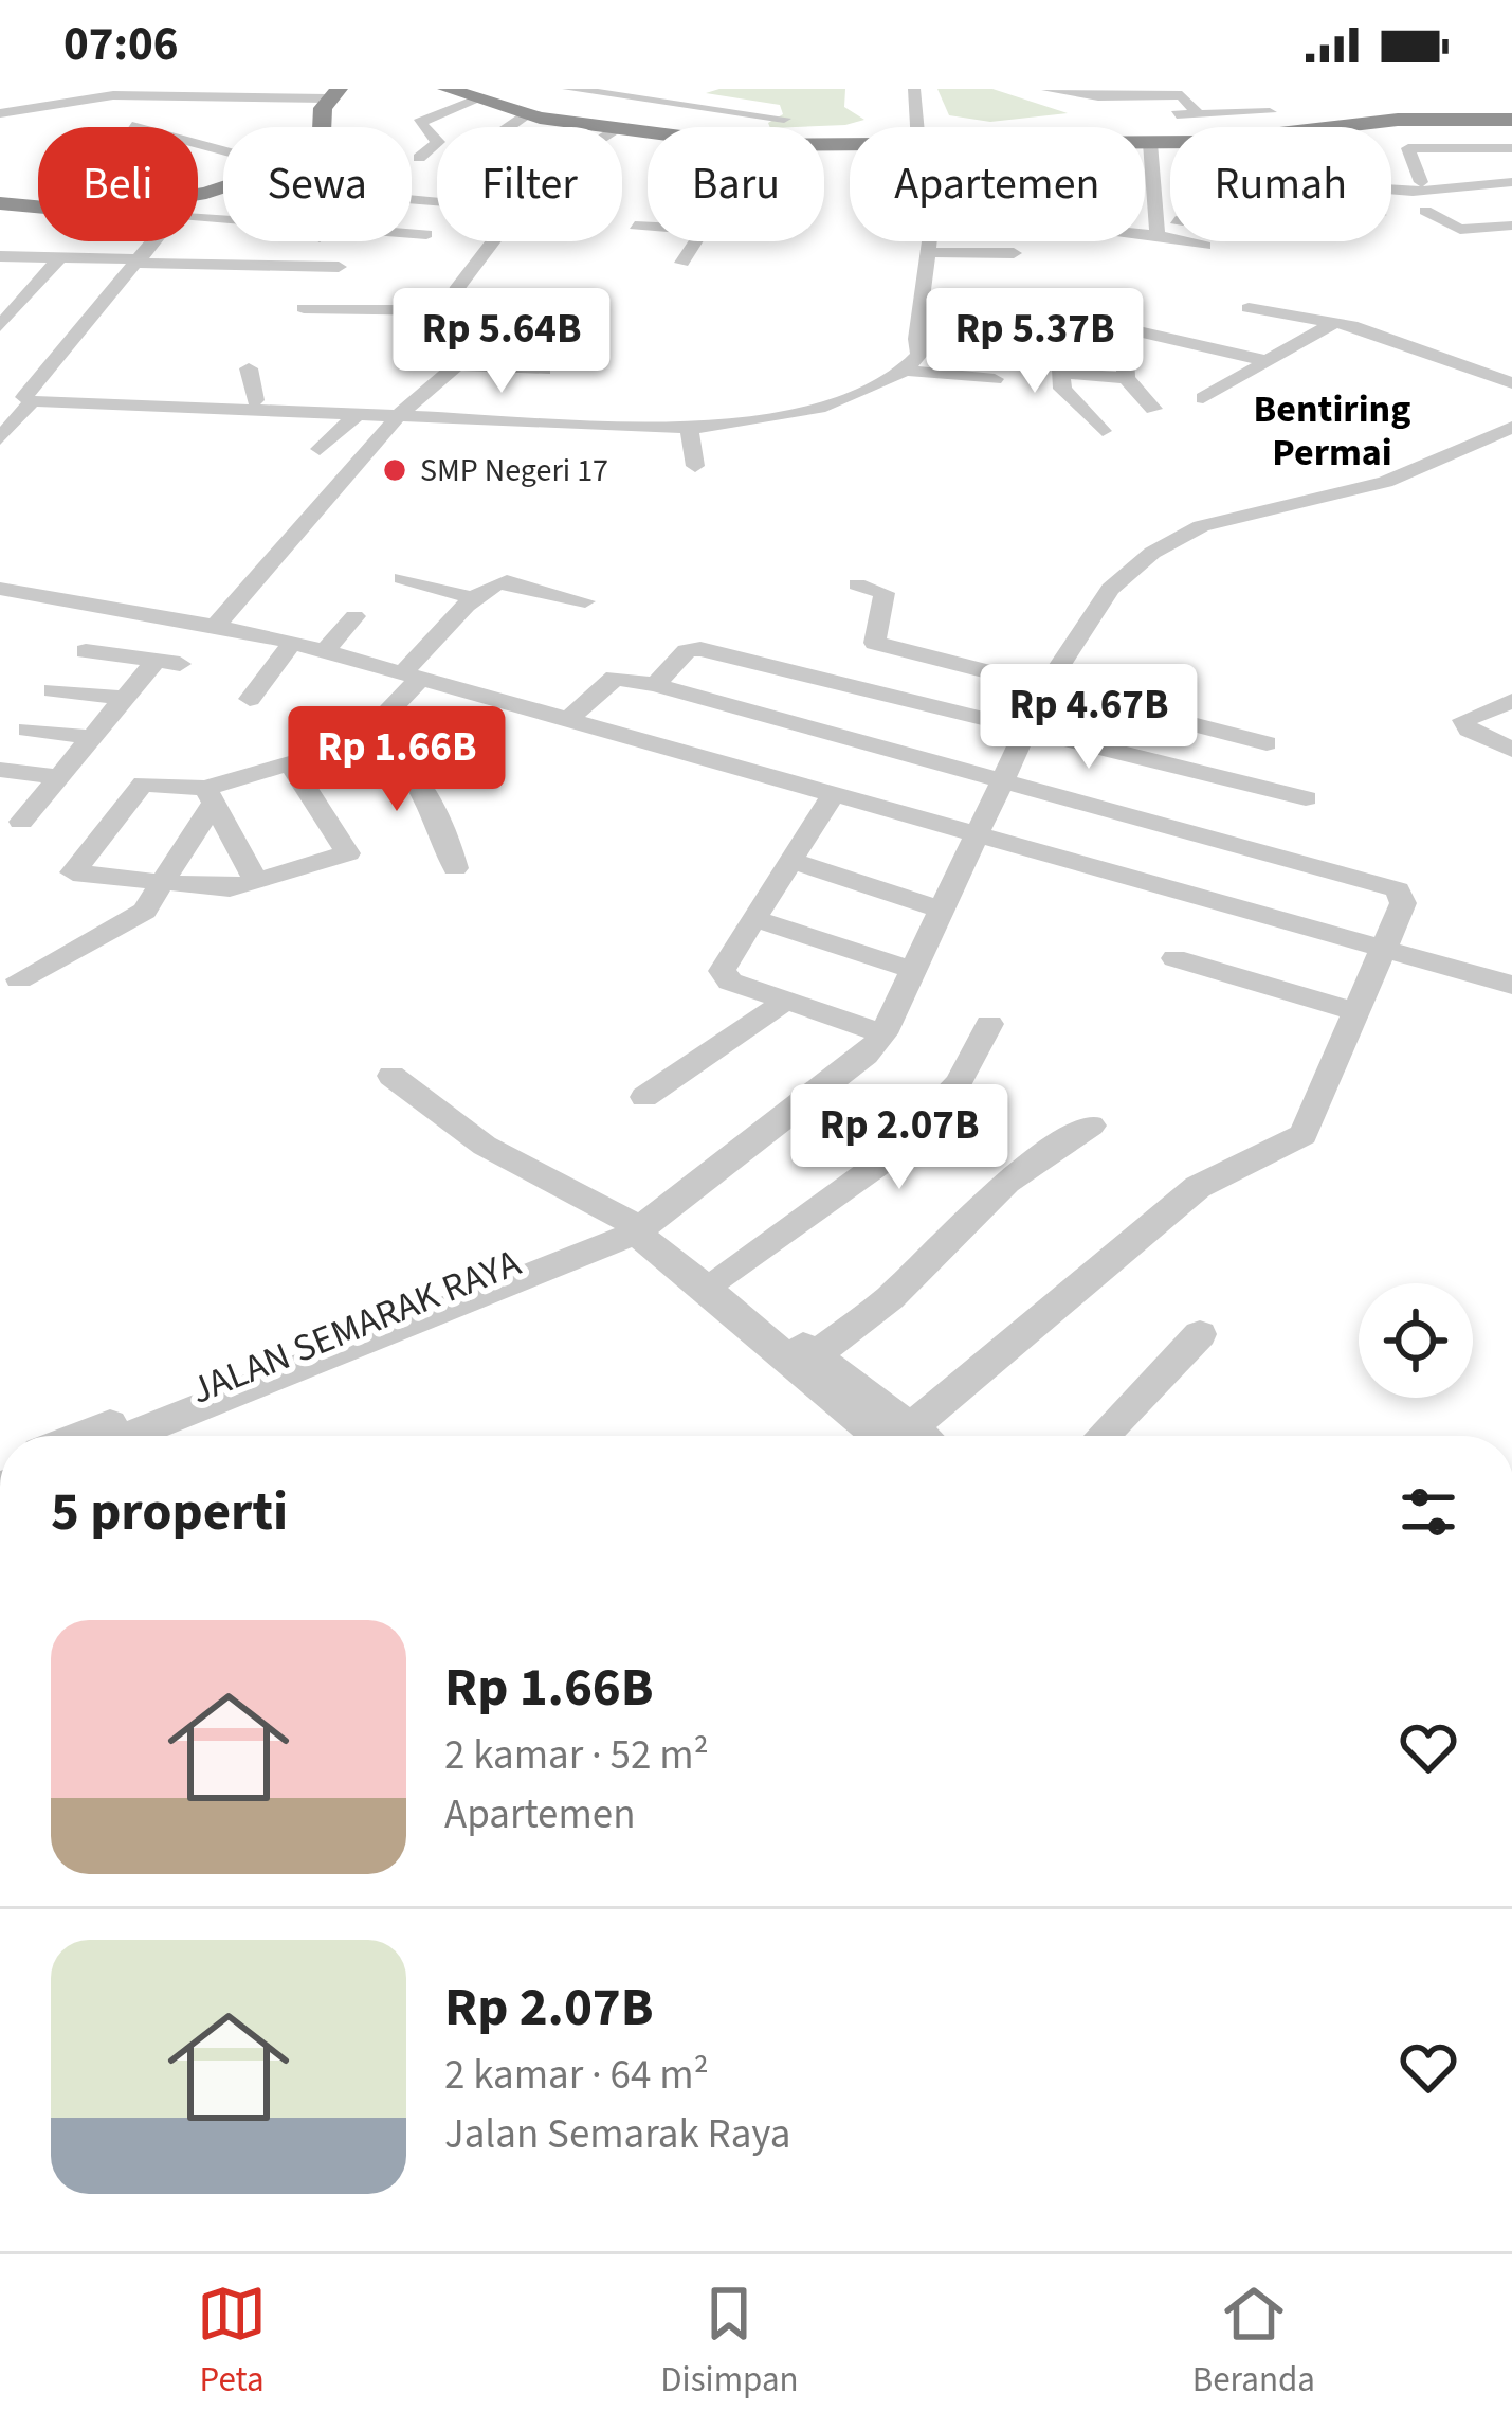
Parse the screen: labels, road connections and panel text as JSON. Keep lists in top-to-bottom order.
{
  "streets": {
    "street": ["JALAN SEMARAK RAYA"]
  },
  "districts": ["Bentiring Permai"],
  "places": ["SMP Negeri 17"],
  "page": {
    "status": "07:06",
    "chip": [
      "Beli",
      "Sewa",
      "Filter",
      "Baru",
      "Apartemen",
      "Rumah"
    ],
    "price": [
      "Rp 5.64B",
      "Rp 5.37B",
      "Rp 4.67B",
      "Rp 1.66B",
      "Rp 2.07B"
    ],
    "heading": "5 properti",
    "list": [
      {
        "name": "Rp 1.66B",
        "note": "2 kamar · 52 m² · Apartemen"
      },
      {
        "name": "Rp 2.07B",
        "note": "2 kamar · 64 m² · Jalan Semarak Raya"
      }
    ],
    "tabs": ["Peta", "Disimpan", "Beranda"]
  }
}
